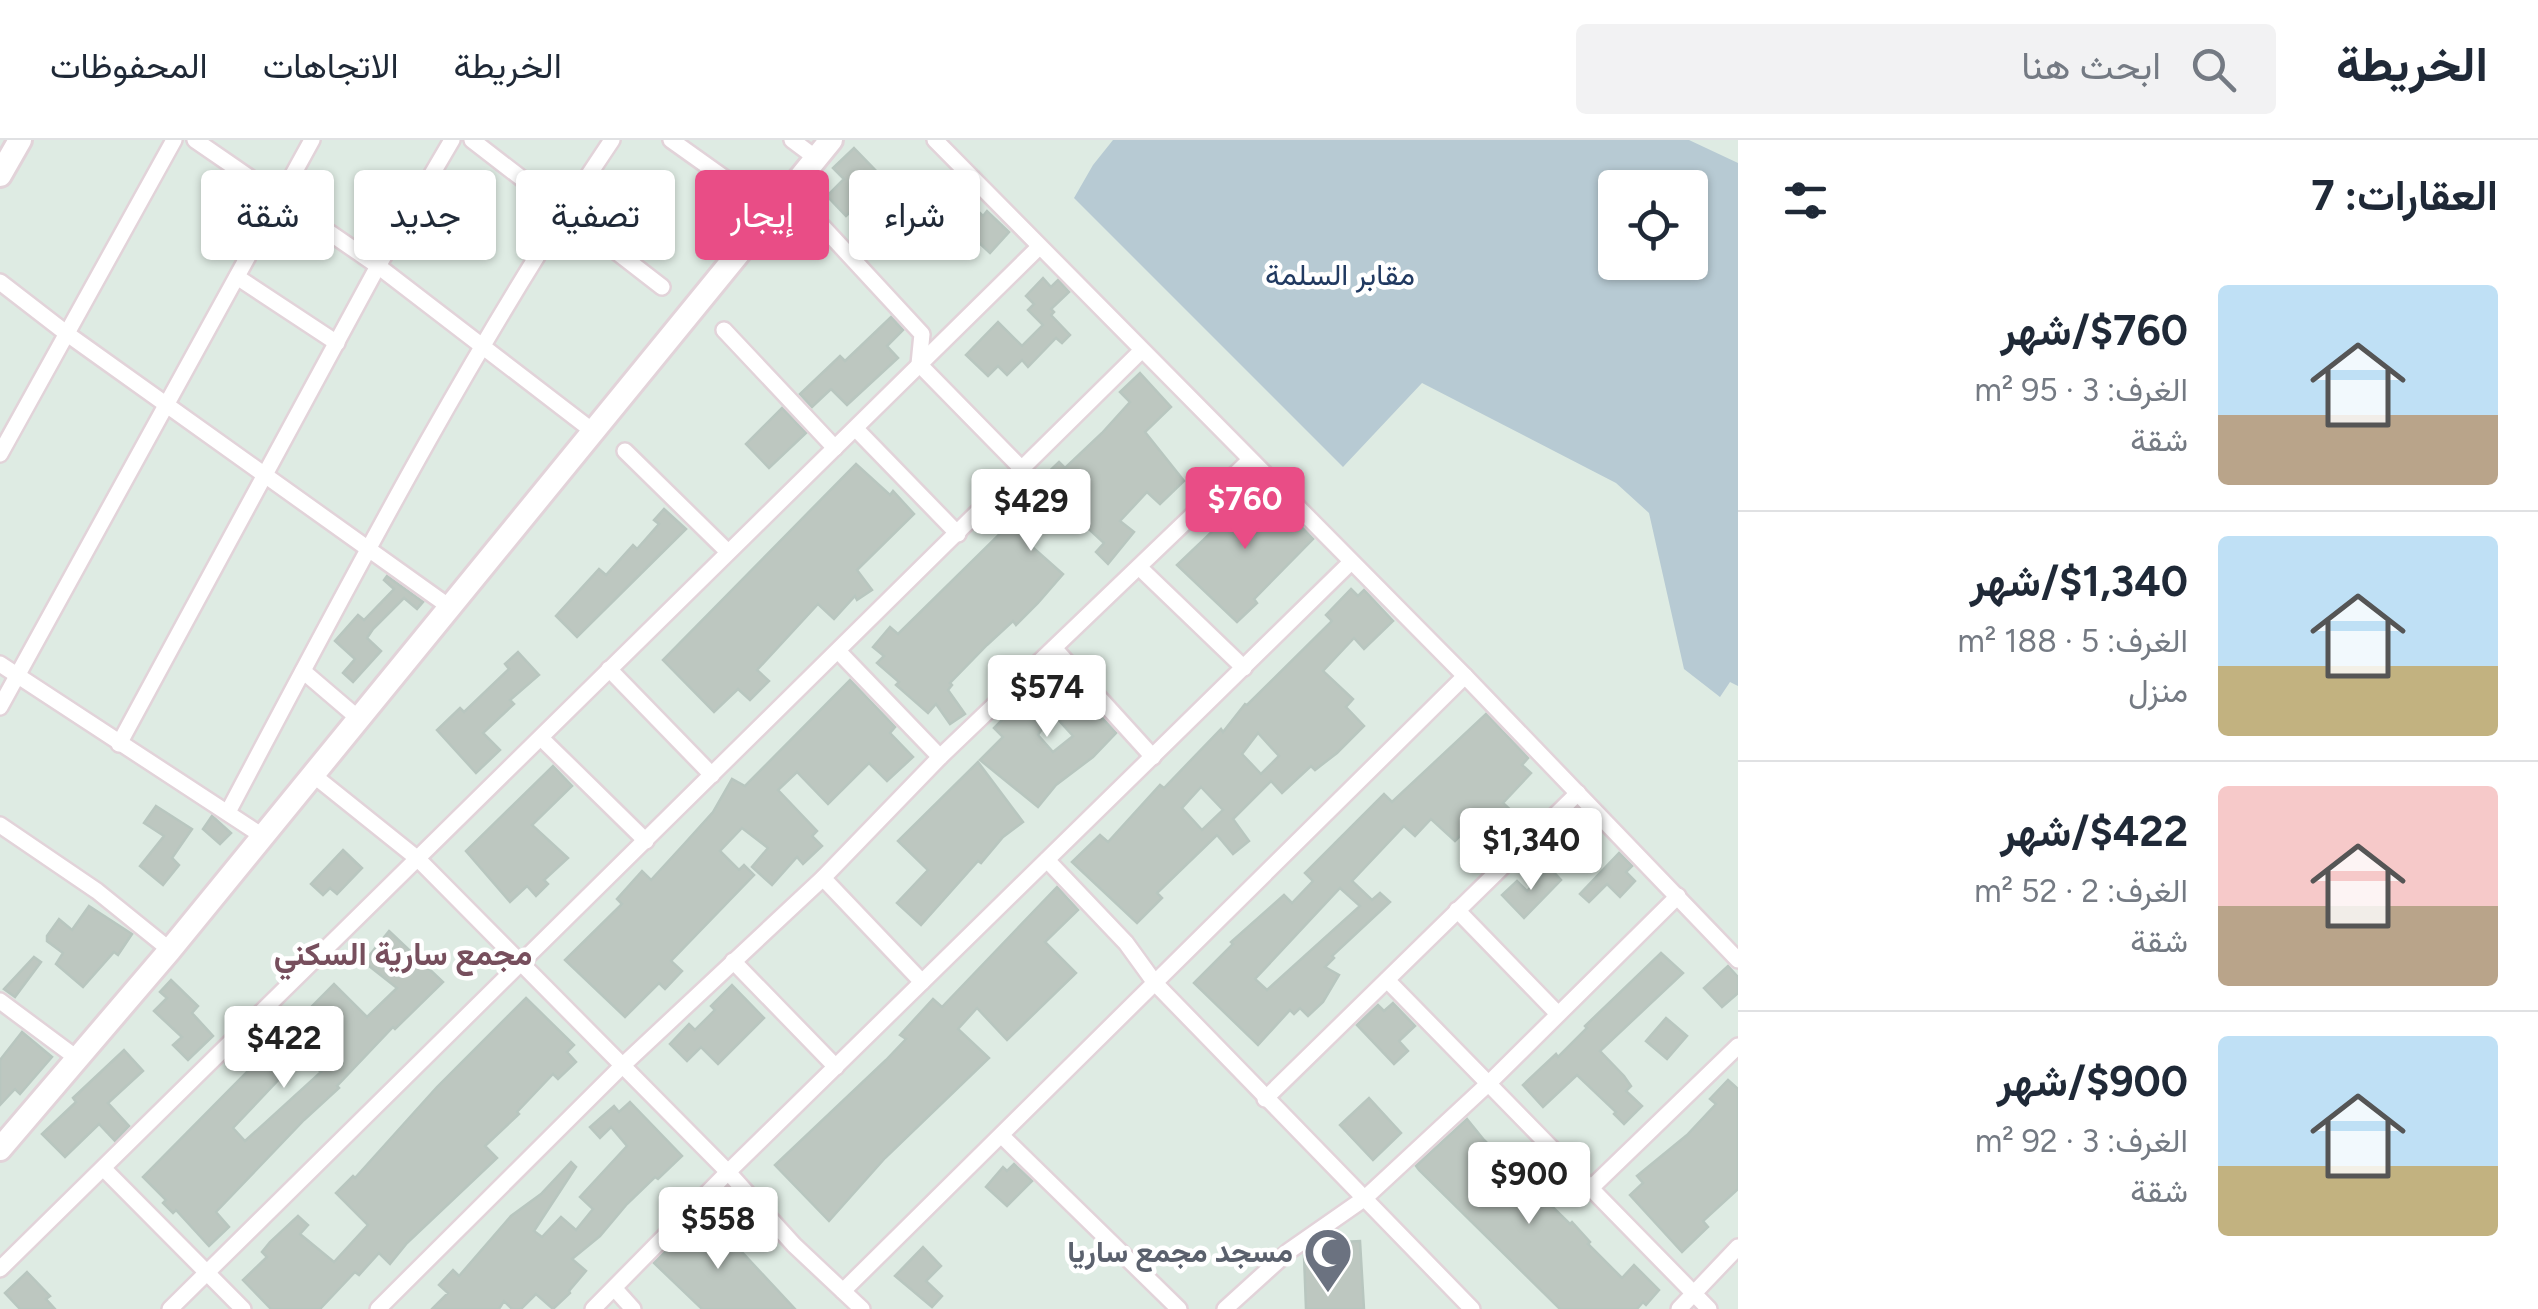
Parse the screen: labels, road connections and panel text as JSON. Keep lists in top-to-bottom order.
{
  "districts": ["مجمع سارية السكني"],
  "parks": ["مقابر السلمة"],
  "places": {
    "mosque": ["مسجد مجمع ساريا"]
  },
  "page": {
    "header": "الخريطة",
    "search": "ابحث هنا",
    "nav": ["الخريطة", "الاتجاهات", "المحفوظات"],
    "heading": "العقارات: 7",
    "chip": [
      "شراء",
      "إيجار",
      "تصفية",
      "جديد",
      "شقة"
    ],
    "list": [
      {
        "name": "$760/شهر",
        "note": "الغرف: 3 · 95 m² · شقة"
      },
      {
        "name": "$1,340/شهر",
        "note": "الغرف: 5 · 188 m² · منزل"
      },
      {
        "name": "$422/شهر",
        "note": "الغرف: 2 · 52 m² · شقة"
      },
      {
        "name": "$900/شهر",
        "note": "الغرف: 3 · 92 m² · شقة"
      }
    ],
    "price": [
      "$760",
      "$429",
      "$574",
      "$1,340",
      "$422",
      "$900",
      "$558"
    ]
  }
}
